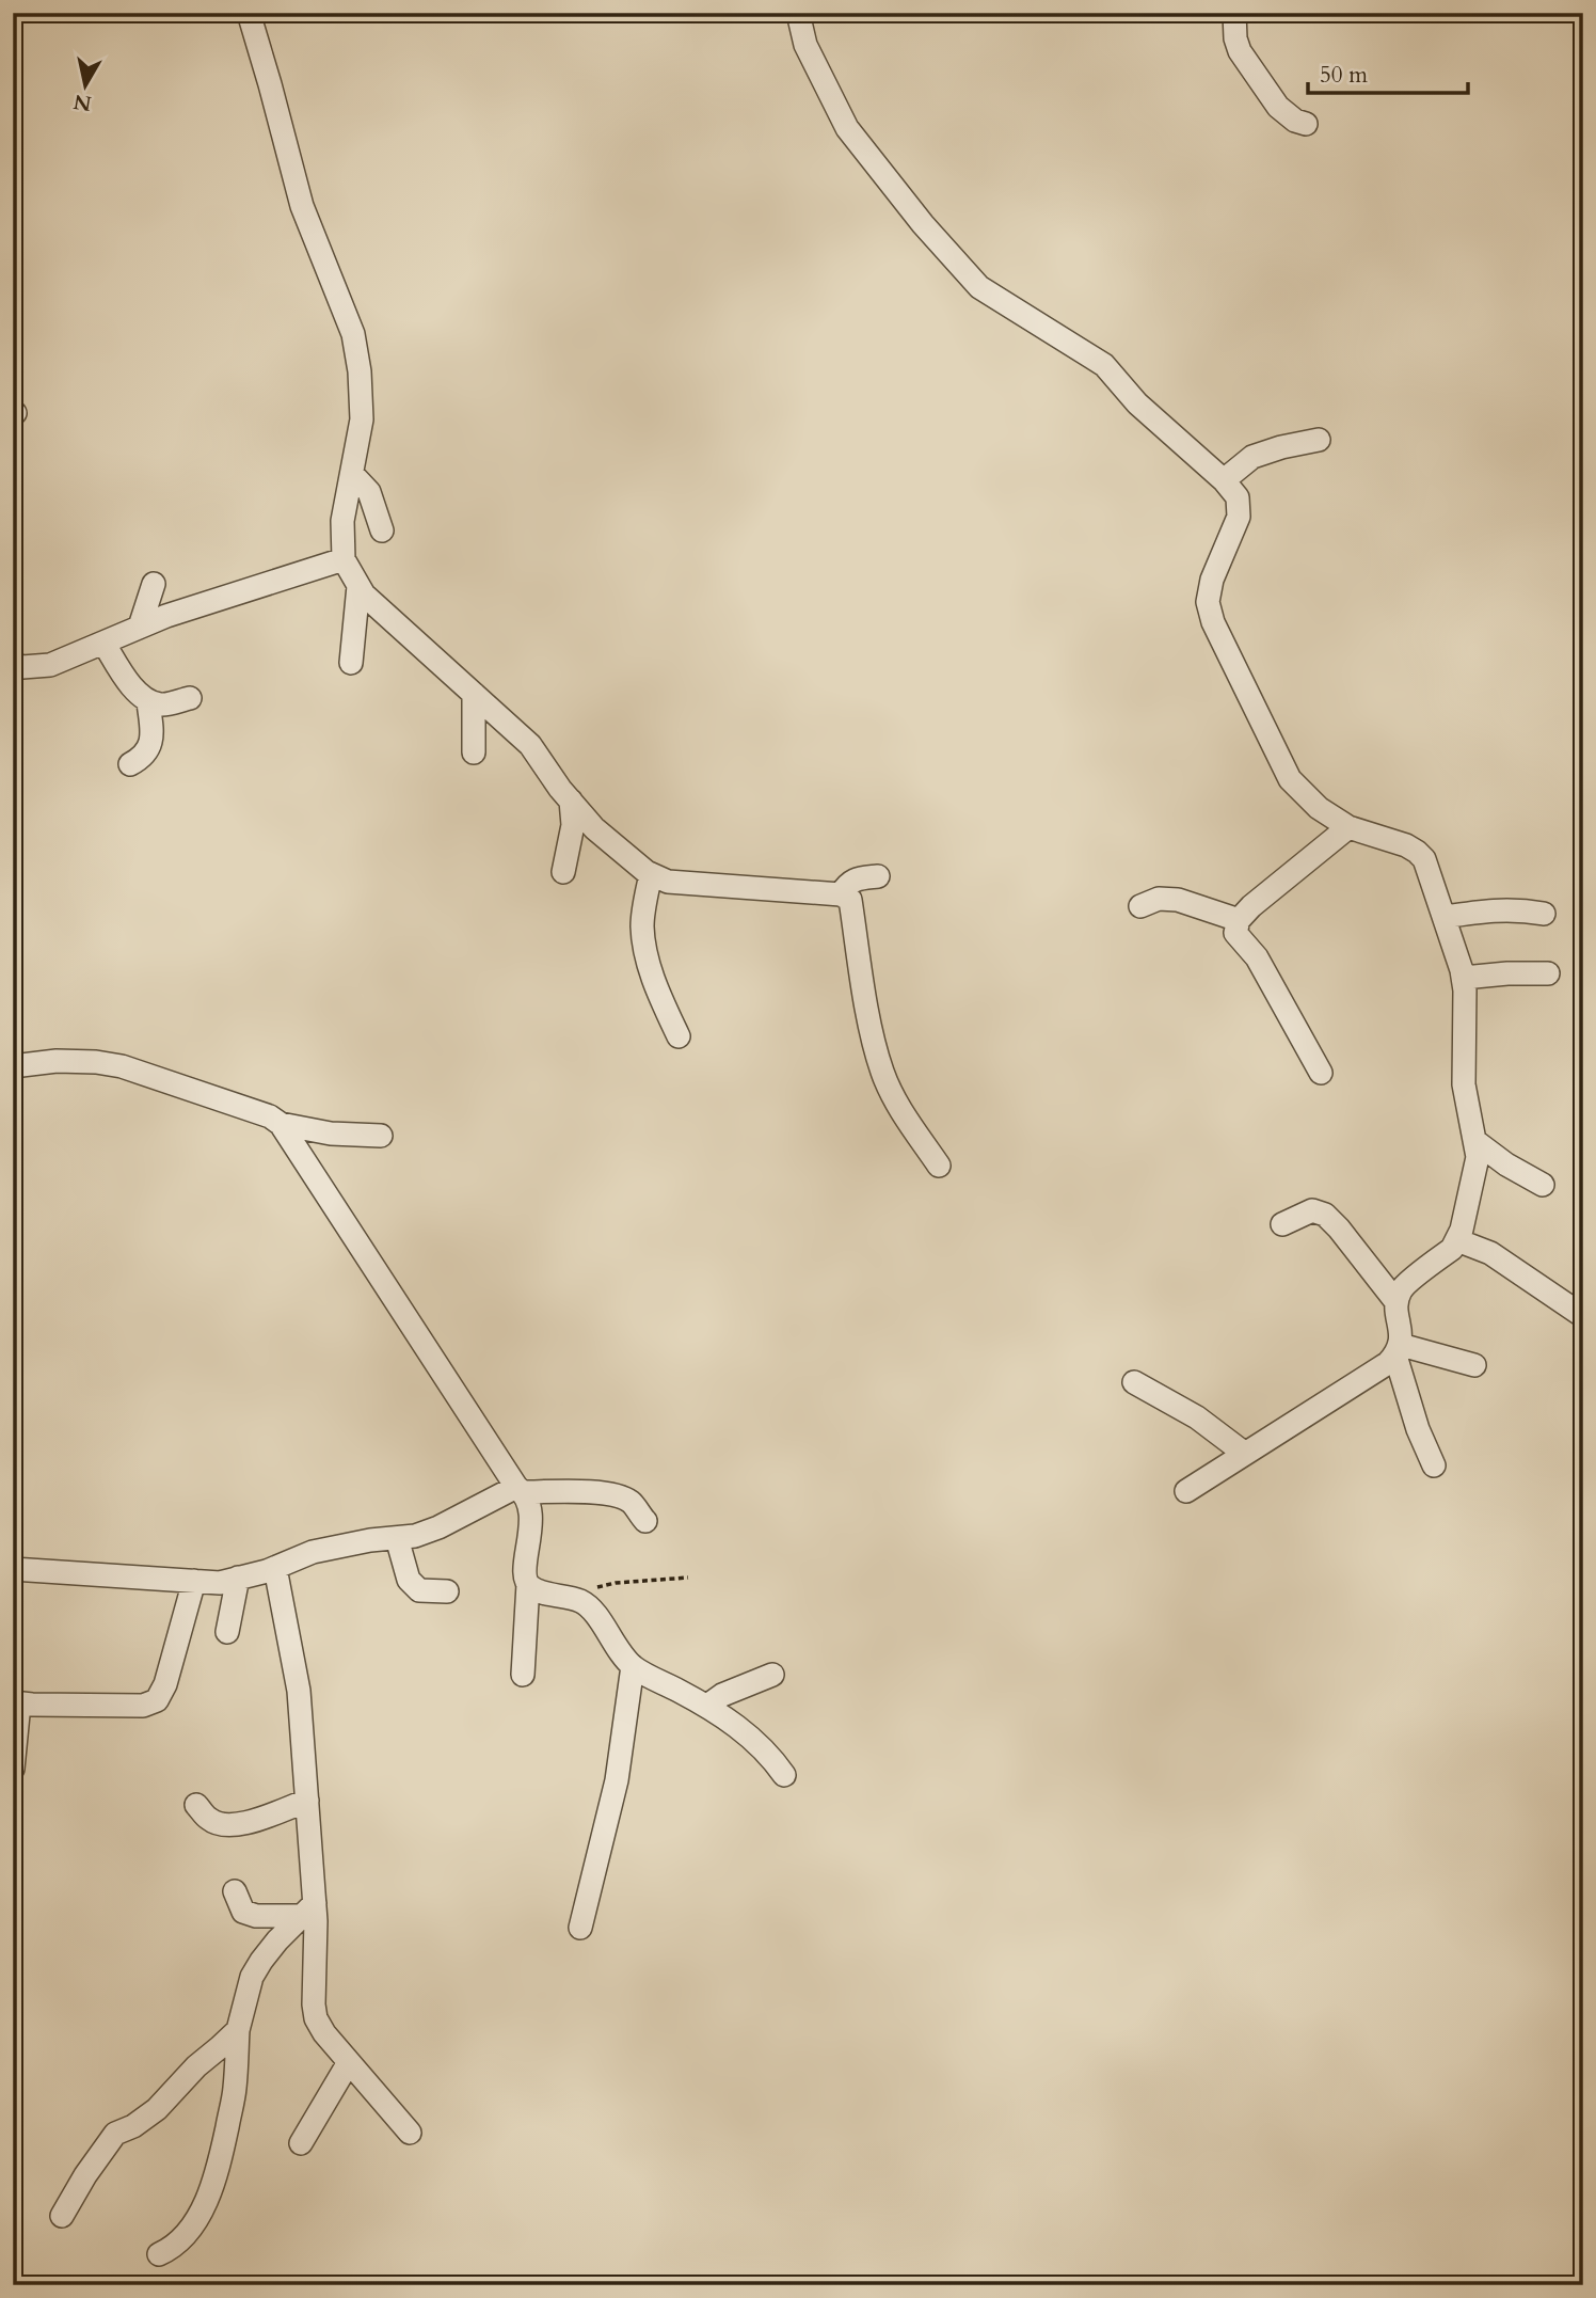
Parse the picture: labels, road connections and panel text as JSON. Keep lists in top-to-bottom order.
{
  "scale_bar": "50 m",
  "north": "bottom"
}
